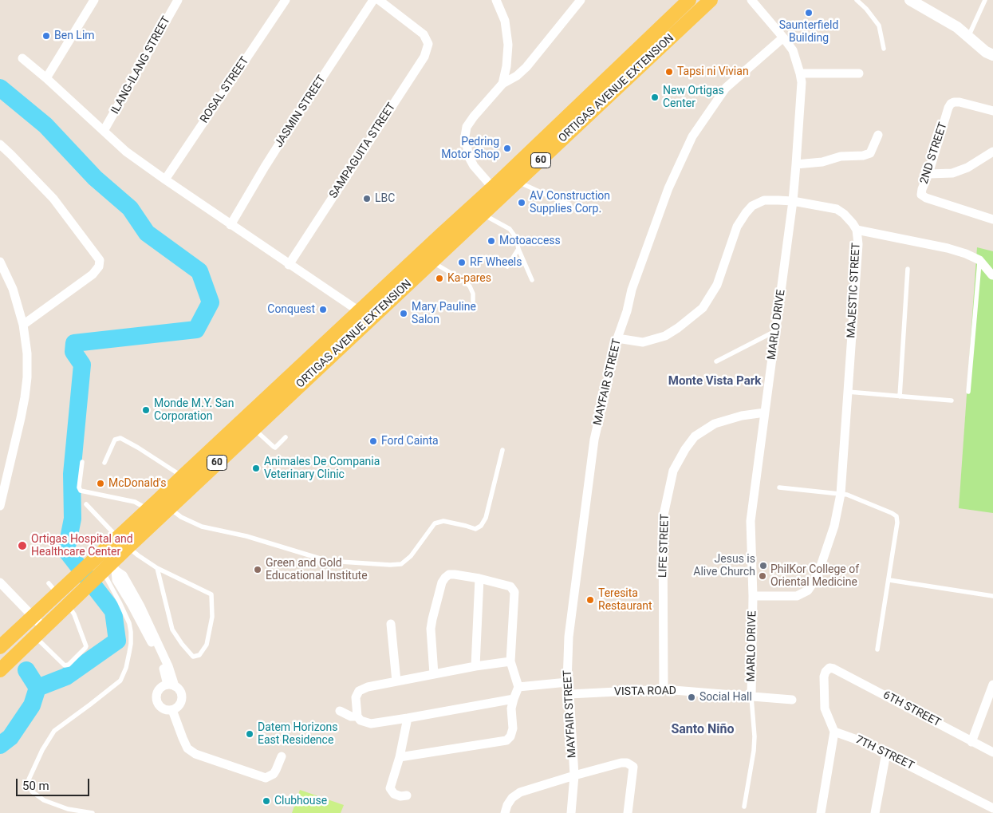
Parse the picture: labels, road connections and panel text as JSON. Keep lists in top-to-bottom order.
{
  "streets": {
    "main road": ["ORTIGAS AVENUE EXTENSION", "60"],
    "street": [
      "ILANG-ILANG STREET",
      "ROSAL STREET",
      "JASMIN STREET",
      "SAMPAGUITA STREET",
      "2ND STREET",
      "MAJESTIC STREET",
      "MARLO DRIVE",
      "MAYFAIR STREET",
      "LIFE STREET",
      "VISTA ROAD",
      "6TH STREET",
      "7TH STREET"
    ]
  },
  "crossings": [
    ["MAJESTIC STREET", "MARLO DRIVE"],
    ["MAJESTIC STREET", "MAYFAIR STREET"],
    ["MARLO DRIVE", "MAYFAIR STREET"],
    ["MARLO DRIVE", "LIFE STREET"],
    ["MARLO DRIVE", "VISTA ROAD"],
    ["MAYFAIR STREET", "VISTA ROAD"],
    ["LIFE STREET", "VISTA ROAD"],
    ["6TH STREET", "7TH STREET"]
  ],
  "districts": ["Monte Vista Park", "Santo Niño"],
  "places": [
    "Saunterfield Building",
    "Ben Lim",
    "Tapsi ni Vivian",
    "New Ortigas Center",
    "Pedring Motor Shop",
    "LBC",
    "AV Construction Supplies Corp.",
    "Motoaccess",
    "RF Wheels",
    "Ka-pares",
    "Conquest",
    "Mary Pauline Salon",
    "Monde M.Y. San Corporation",
    "Ford Cainta",
    "Animales De Compania Veterinary Clinic",
    "McDonald's",
    "Ortigas Hospital and Healthcare Center",
    "Jesus is Alive Church",
    "Green and Gold Educational Institute",
    "PhilKor College of Oriental Medicine",
    "Teresita Restaurant",
    "Social Hall",
    "Datem Horizons East Residence",
    "Clubhouse"
  ],
  "scale_bar": "50 m"
}
